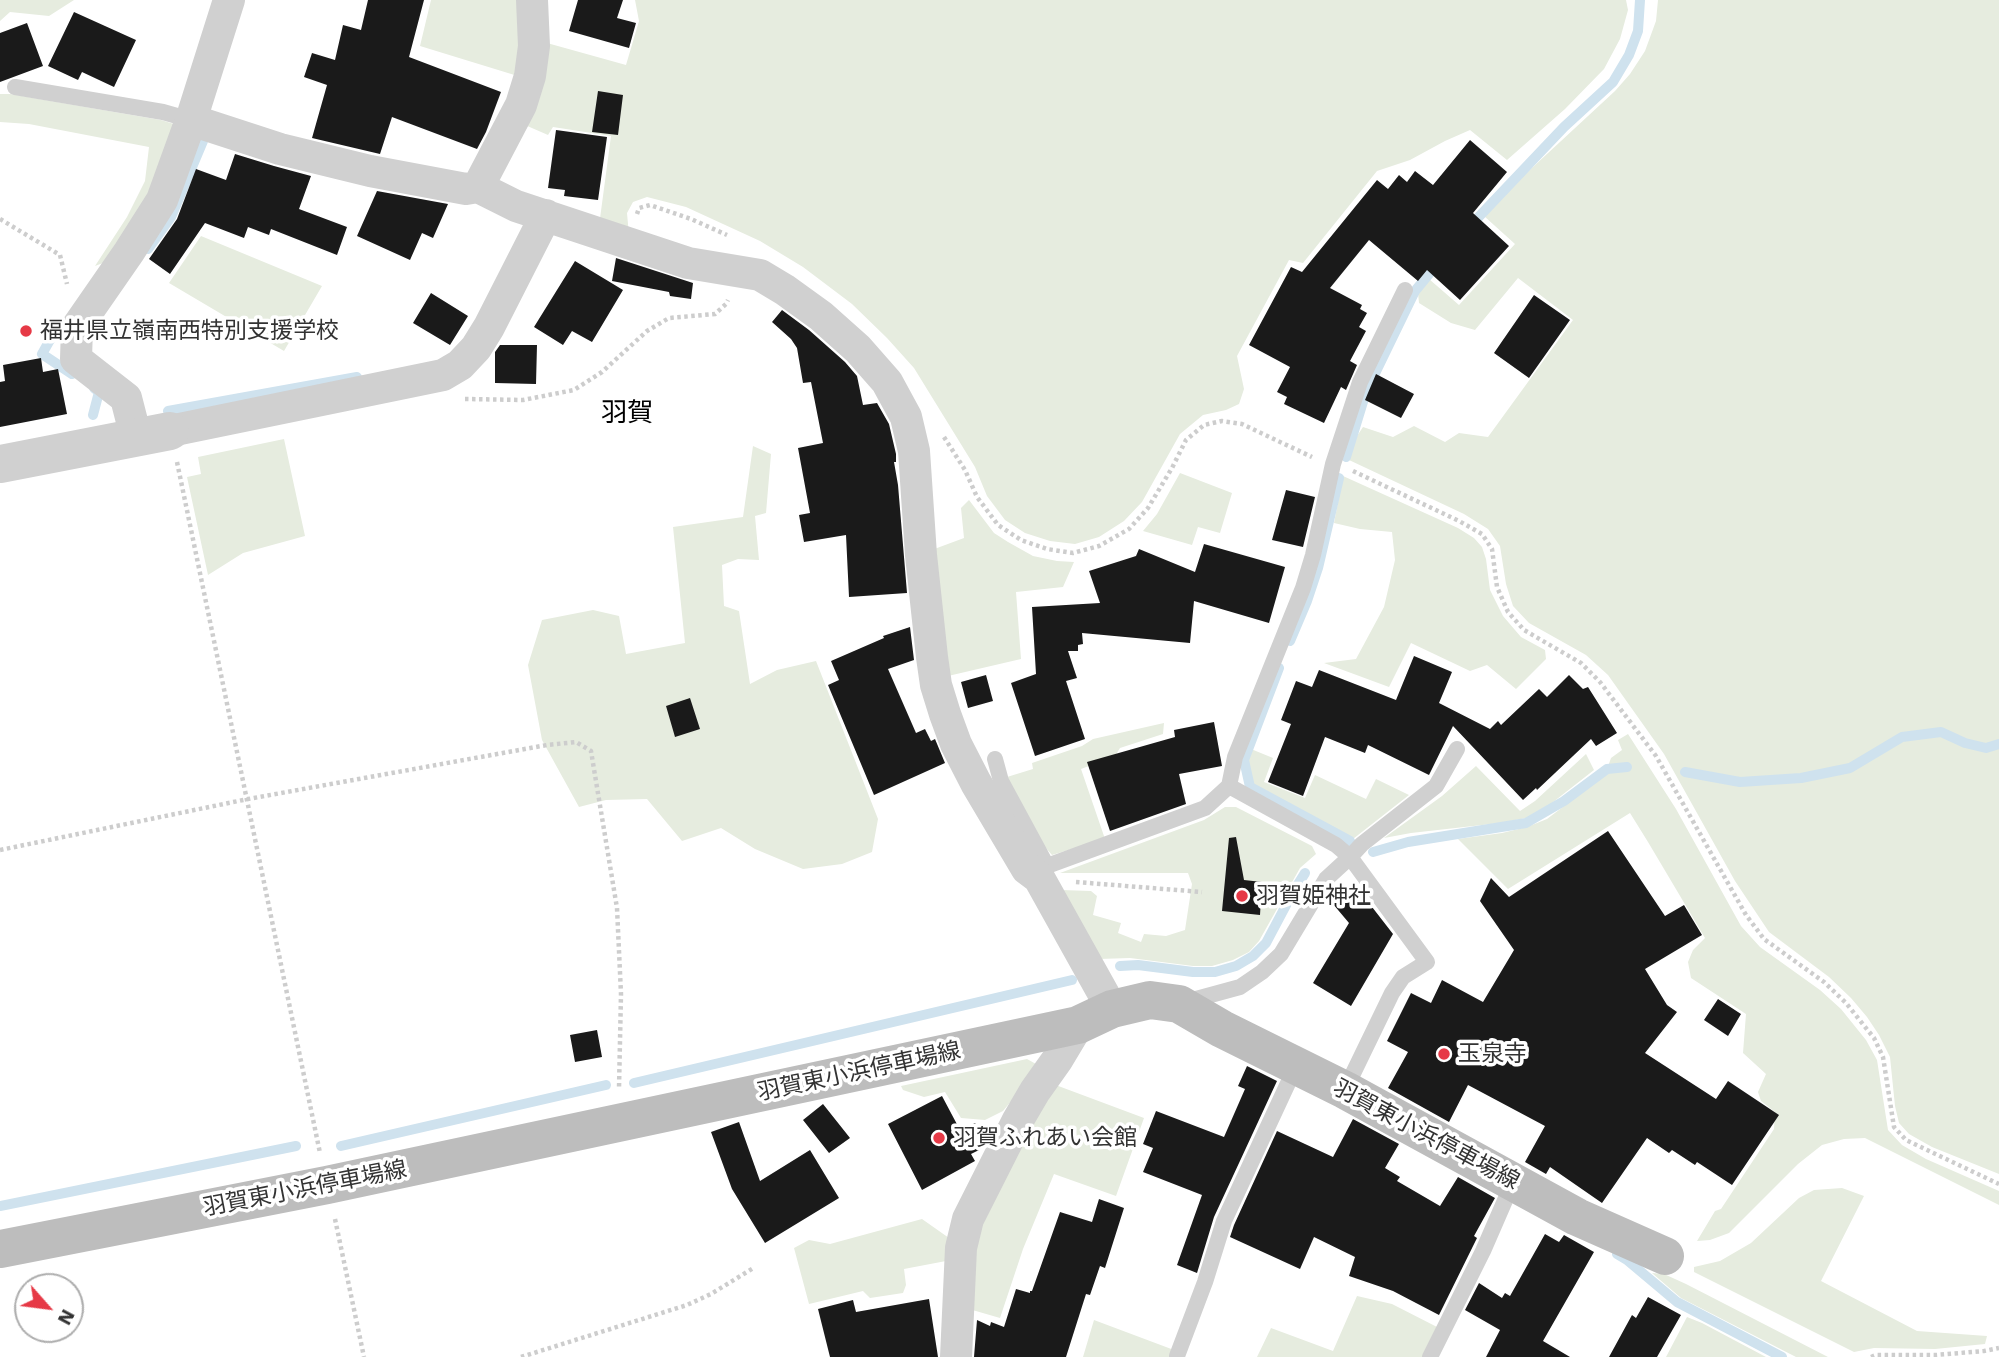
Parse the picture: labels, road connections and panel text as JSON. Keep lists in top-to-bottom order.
{
  "streets": {
    "main road": ["羽賀東小浜停車場線"]
  },
  "districts": ["羽賀"],
  "places": [
    "福井県立嶺南西特別支援学校",
    "羽賀姫神社",
    "玉泉寺",
    "羽賀ふれあい会館"
  ],
  "north": "bottom right"
}
